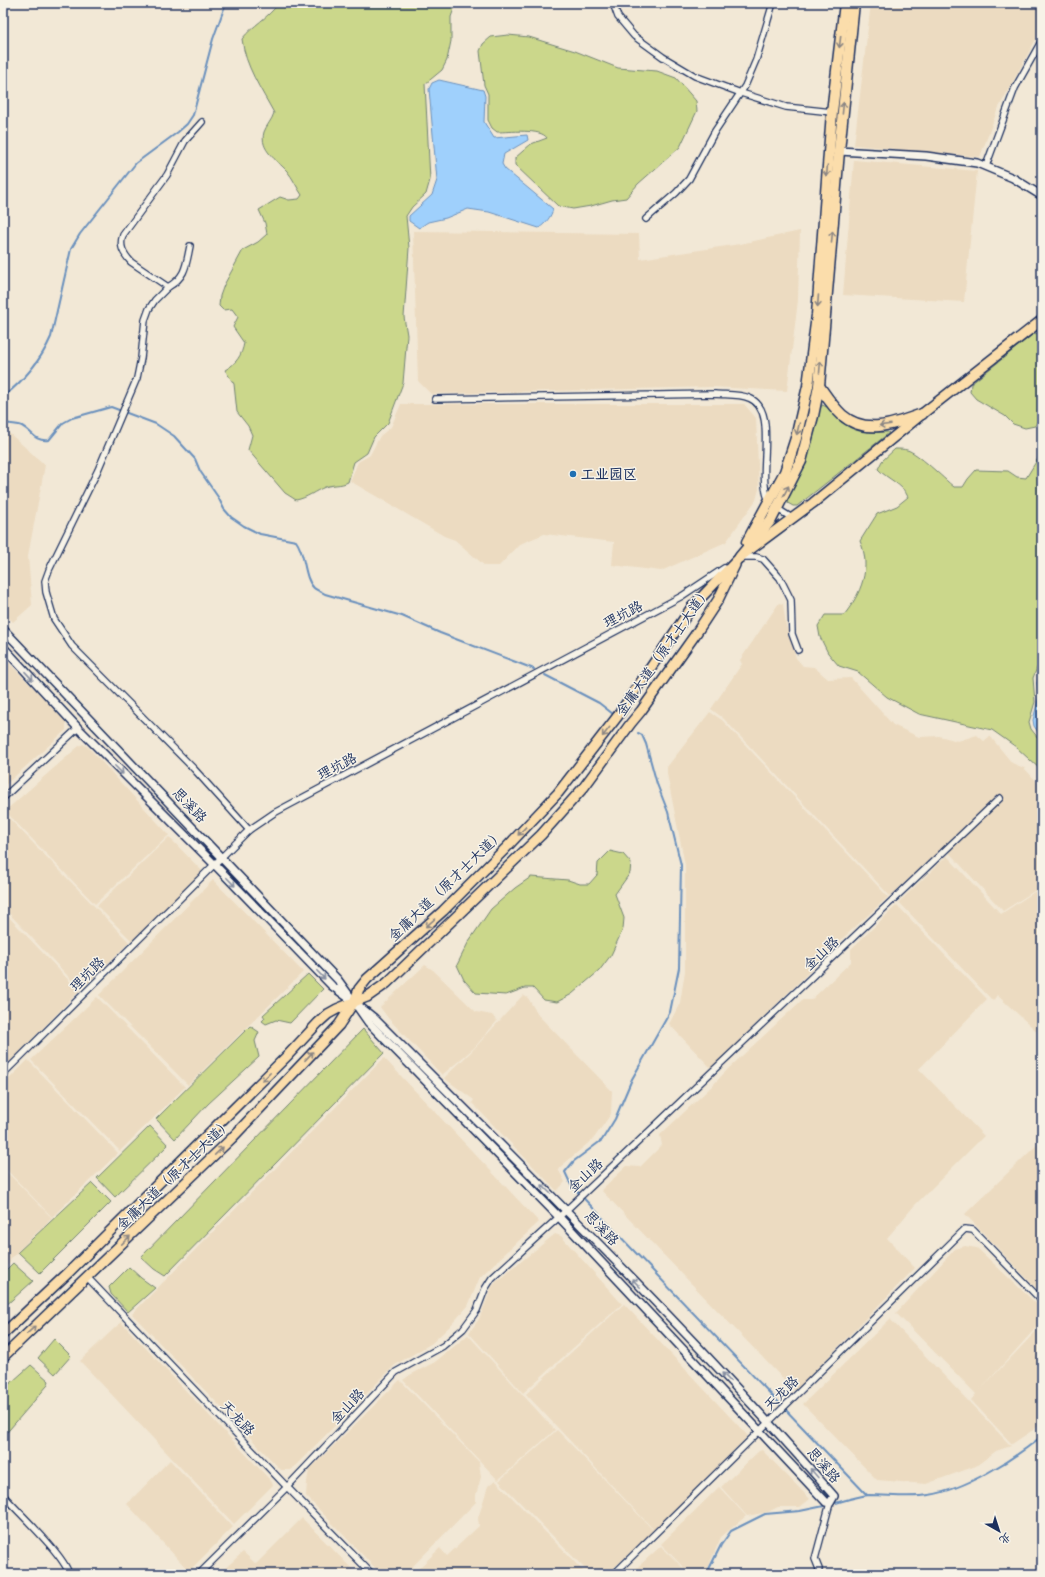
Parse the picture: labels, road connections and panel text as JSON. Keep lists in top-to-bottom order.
{
  "streets": {
    "main road": ["金庸大道（原才士大道）"],
    "street": [
      "理坑路",
      "思溪路",
      "金山路",
      "天龙路"
    ]
  },
  "crossings": [
    ["理坑路", "金庸大道（原才士大道）"],
    ["理坑路", "思溪路"],
    ["金庸大道（原才士大道）", "思溪路"],
    ["金庸大道（原才士大道）", "天龙路"],
    ["思溪路", "金山路"],
    ["思溪路", "天龙路"],
    ["金山路", "天龙路"]
  ],
  "places": ["工业园区"],
  "north": "bottom right"
}
